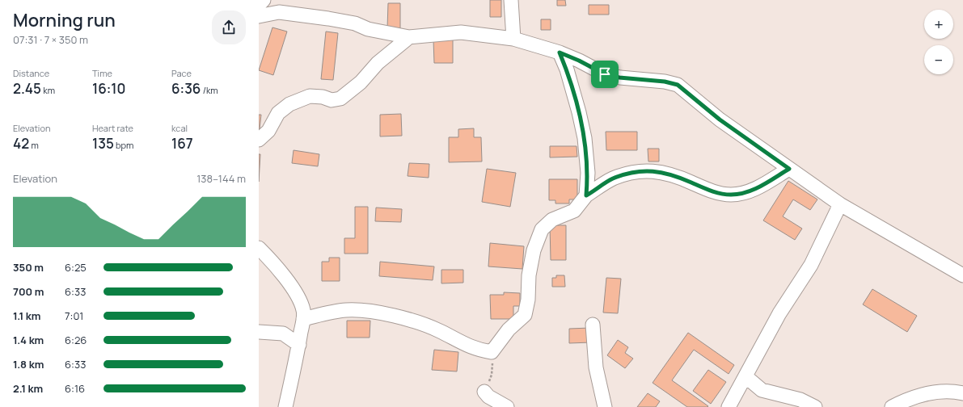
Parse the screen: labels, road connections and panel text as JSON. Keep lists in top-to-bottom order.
{
  "page": {
    "heading": ["Morning run", "07:31 · 7 × 350 m"],
    "map_buttons": ["+", "−"],
    "stats": [
      ["Distance", "2.45 km"],
      ["Time", "16:10"],
      ["Pace", "6:36 /km"],
      ["Elevation", "42 m"],
      ["Heart rate", "135 bpm"],
      ["kcal", "167"]
    ],
    "chart": ["Elevation", "138–144 m"],
    "list": [
      {
        "name": "350 m",
        "note": "6:25"
      },
      {
        "name": "700 m",
        "note": "6:33"
      },
      {
        "name": "1.1 km",
        "note": "7:01"
      },
      {
        "name": "1.4 km",
        "note": "6:26"
      },
      {
        "name": "1.8 km",
        "note": "6:33"
      },
      {
        "name": "2.1 km",
        "note": "6:16"
      }
    ]
  }
}
